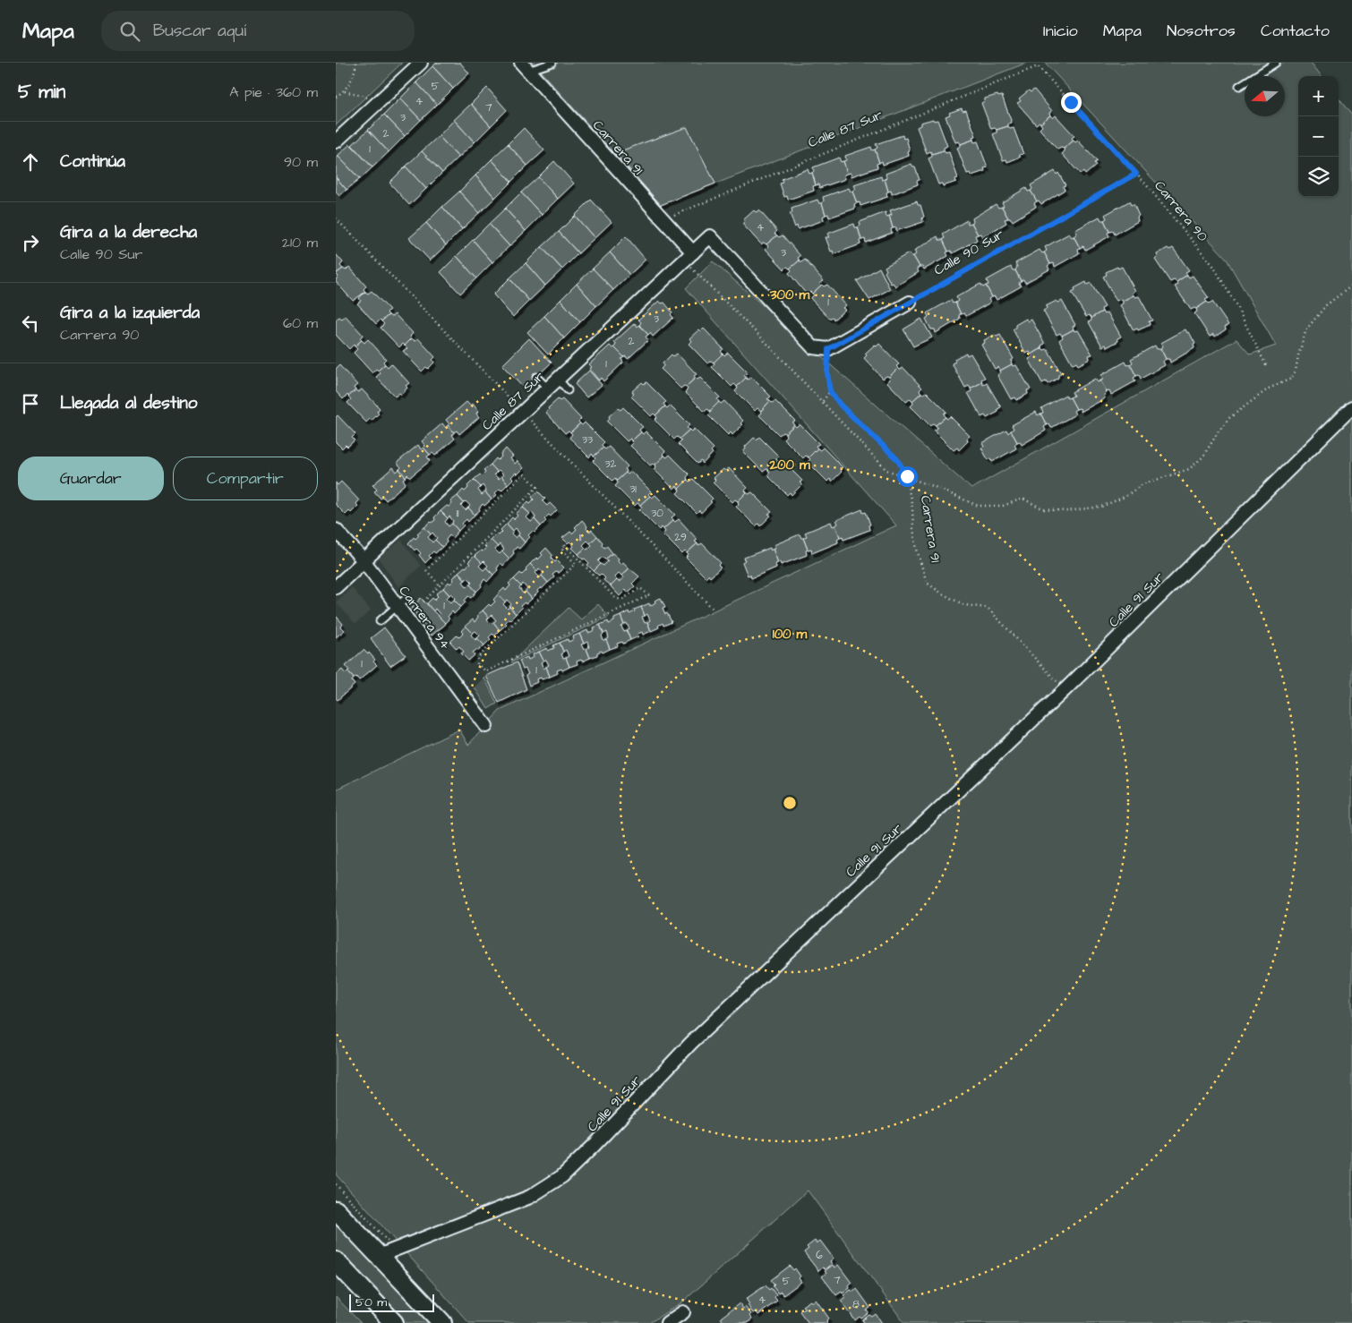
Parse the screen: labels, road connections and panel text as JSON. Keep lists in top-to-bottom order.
{
  "streets": {
    "street": [
      "Calle 87 Sur",
      "Carrera 91",
      "Calle 91 Sur",
      "Carrera 94"
    ],
    "path": ["Carrera 90", "Calle 90 Sur"]
  },
  "crossings": [
    ["Calle 87 Sur", "Carrera 91"],
    ["Calle 87 Sur", "Carrera 90"],
    ["Calle 87 Sur", "Carrera 94"],
    ["Carrera 91", "Calle 91 Sur"],
    ["Carrera 90", "Calle 90 Sur"]
  ],
  "house_numbers": [
    "5",
    "4",
    "7",
    "3",
    "2",
    "1",
    "4",
    "3",
    "1",
    "3",
    "2",
    "1",
    "33",
    "32",
    "31",
    "11",
    "30",
    "11",
    "29",
    "1",
    "1",
    "1",
    "6",
    "7",
    "5",
    "4",
    "8"
  ],
  "scale_bar": "50 m",
  "north": "left",
  "page": {
    "header": "Mapa",
    "search": "Buscar aquí",
    "nav": [
      "Inicio",
      "Mapa",
      "Nosotros",
      "Contacto"
    ],
    "heading": ["5 min", "A pie · 360 m"],
    "map_buttons": ["+", "−"],
    "list": [
      ["Continúa", "90 m"],
      ["Gira a la derecha", "Calle 90 Sur", "210 m"],
      ["Gira a la izquierda", "Carrera 90", "60 m"],
      "Llegada al destino"
    ],
    "buttons": ["Guardar", "Compartir"],
    "scale": "50 m"
  },
  "rings": ["300 m", "200 m", "100 m"]
}
